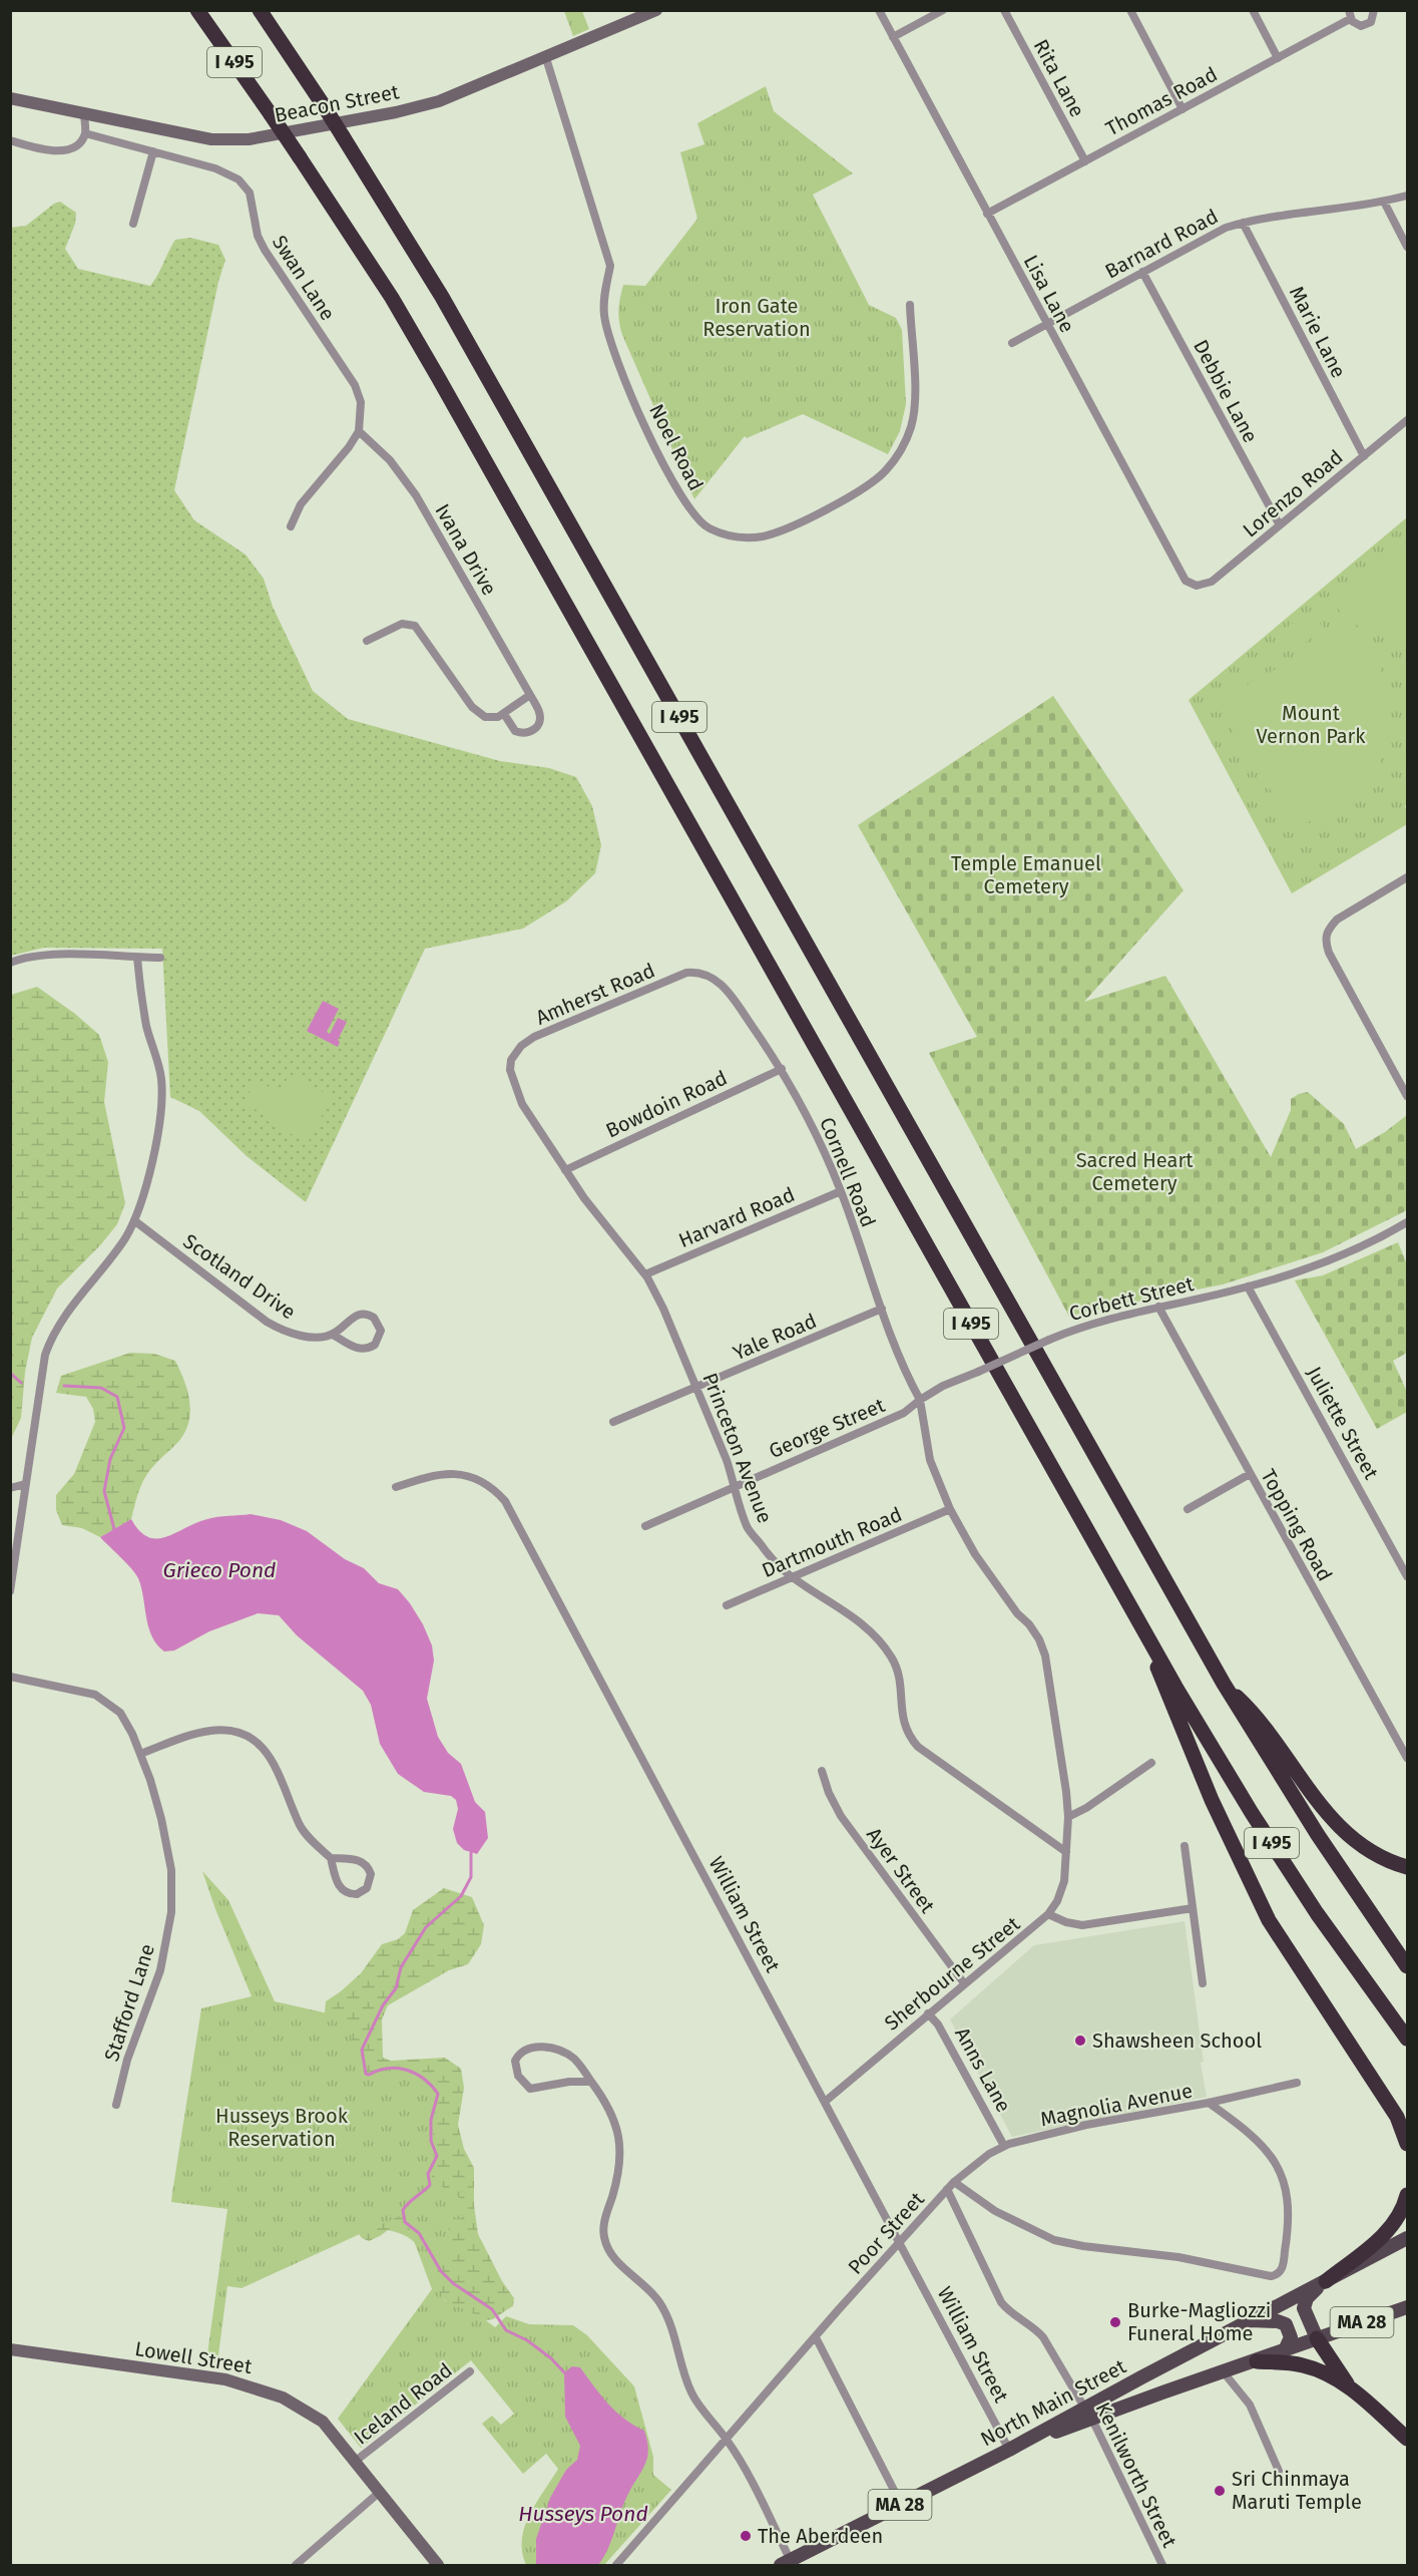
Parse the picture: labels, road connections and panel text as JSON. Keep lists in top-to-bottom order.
{
  "streets": {
    "highway": ["I 495"],
    "main road": [
      "Beacon Street",
      "MA 28",
      "Lowell Street",
      "North Main Street"
    ],
    "street": [
      "Rita Lane",
      "Thomas Road",
      "Barnard Road",
      "Swan Lane",
      "Lisa Lane",
      "Marie Lane",
      "Debbie Lane",
      "Noel Road",
      "Lorenzo Road",
      "Ivana Drive",
      "Amherst Road",
      "Bowdoin Road",
      "Cornell Road",
      "Harvard Road",
      "Scotland Drive",
      "Corbett Street",
      "Yale Road",
      "Juliette Street",
      "George Street",
      "Princeton Avenue",
      "Topping Road",
      "Dartmouth Road",
      "Ayer Street",
      "William Street",
      "Sherbourne Street",
      "Stafford Lane",
      "Anns Lane",
      "Magnolia Avenue",
      "Poor Street",
      "Iceland Road",
      "Kenilworth Street"
    ]
  },
  "crossings": [
    ["Rita Lane", "Thomas Road"],
    ["Thomas Road", "Lisa Lane"],
    ["Beacon Street", "Noel Road"],
    ["Barnard Road", "Lisa Lane"],
    ["Barnard Road", "Marie Lane"],
    ["Barnard Road", "Debbie Lane"],
    ["Swan Lane", "Ivana Drive"],
    ["Lisa Lane", "Lorenzo Road"],
    ["Marie Lane", "Lorenzo Road"],
    ["Debbie Lane", "Lorenzo Road"],
    ["Amherst Road", "Cornell Road"],
    ["Amherst Road", "Princeton Avenue"],
    ["Bowdoin Road", "Cornell Road"],
    ["Bowdoin Road", "Princeton Avenue"],
    ["Cornell Road", "Harvard Road"],
    ["Cornell Road", "Corbett Street"],
    ["Cornell Road", "Yale Road"],
    ["Cornell Road", "George Street"],
    ["Harvard Road", "Princeton Avenue"],
    ["Corbett Street", "Juliette Street"],
    ["Corbett Street", "George Street"],
    ["Corbett Street", "Topping Road"],
    ["Yale Road", "Princeton Avenue"],
    ["George Street", "Princeton Avenue"],
    ["Princeton Avenue", "Dartmouth Road"],
    ["Princeton Avenue", "Sherbourne Street"],
    ["Ayer Street", "Sherbourne Street"],
    ["William Street", "Sherbourne Street"],
    ["William Street", "Poor Street"],
    ["William Street", "MA 28"],
    ["William Street", "North Main Street"],
    ["Sherbourne Street", "Anns Lane"],
    ["Anns Lane", "Magnolia Avenue"],
    ["Magnolia Avenue", "Poor Street"],
    ["Magnolia Avenue", "Kenilworth Street"],
    ["Poor Street", "Kenilworth Street"],
    ["MA 28", "North Main Street"],
    ["MA 28", "Kenilworth Street"],
    ["Lowell Street", "Iceland Road"],
    ["North Main Street", "Kenilworth Street"]
  ],
  "water": ["Grieco Pond", "Husseys Pond"],
  "parks": [
    "Iron Gate Reservation",
    "Mount Vernon Park",
    "Temple Emanuel Cemetery",
    "Sacred Heart Cemetery",
    "Husseys Brook Reservation"
  ],
  "places": [
    "Shawsheen School",
    "Burke-Magliozzi Funeral Home",
    "Sri Chinmaya Maruti Temple",
    "The Aberdeen"
  ]
}
